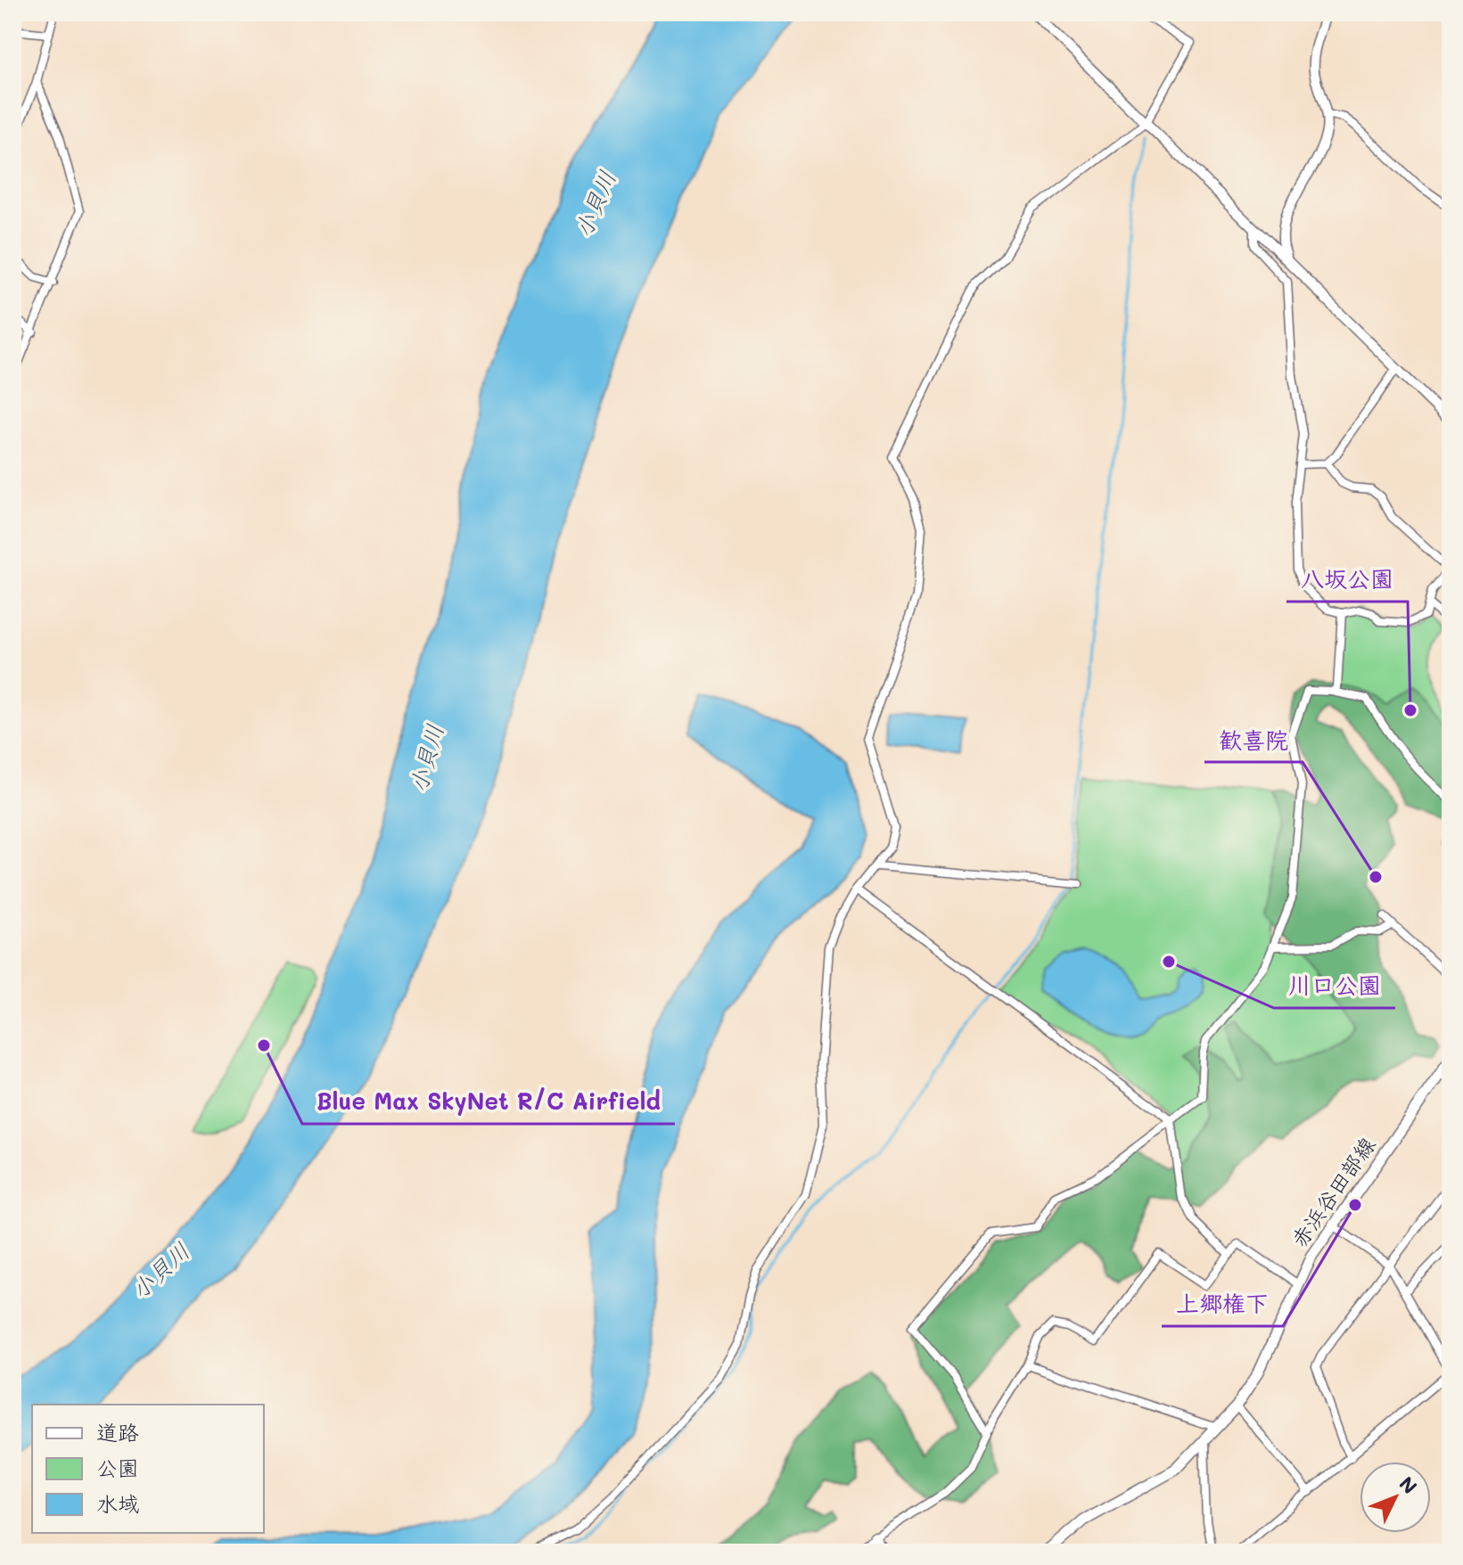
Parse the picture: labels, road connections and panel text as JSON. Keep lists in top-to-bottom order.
{
  "streets": {
    "main road": ["赤浜谷田部線"]
  },
  "water": ["小貝川"],
  "places": [
    "八坂公園",
    "歓喜院",
    "川口公園",
    "Blue Max SkyNet R/C Airfield",
    "上郷権下"
  ],
  "legend": ["道路", "公園", "水域"],
  "north": "top right"
}
